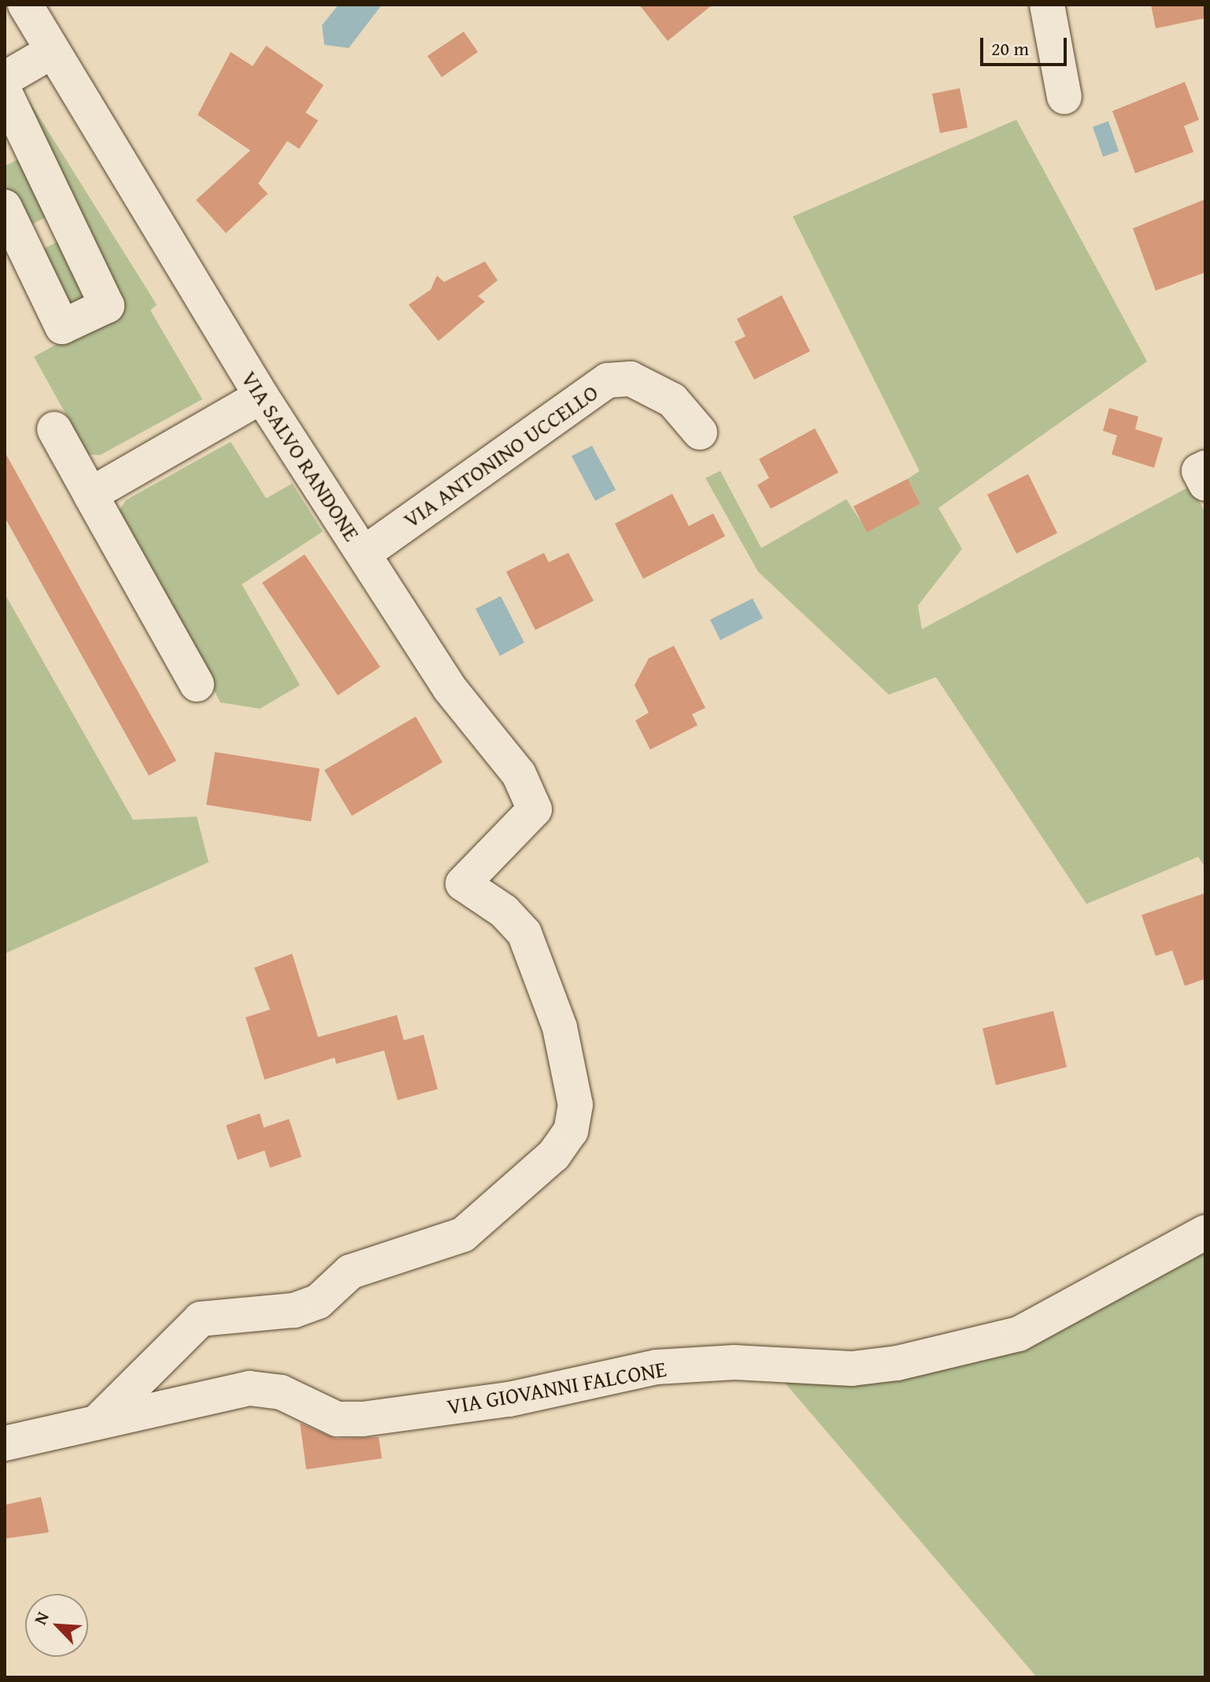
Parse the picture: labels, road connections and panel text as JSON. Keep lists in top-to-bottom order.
{
  "streets": {
    "street": ["VIA SALVO RANDONE", "VIA ANTONINO UCCELLO", "VIA GIOVANNI FALCONE"]
  },
  "crossings": [
    ["VIA SALVO RANDONE", "VIA ANTONINO UCCELLO"],
    ["VIA SALVO RANDONE", "VIA GIOVANNI FALCONE"]
  ],
  "scale_bar": "20 m",
  "north": "top left"
}
